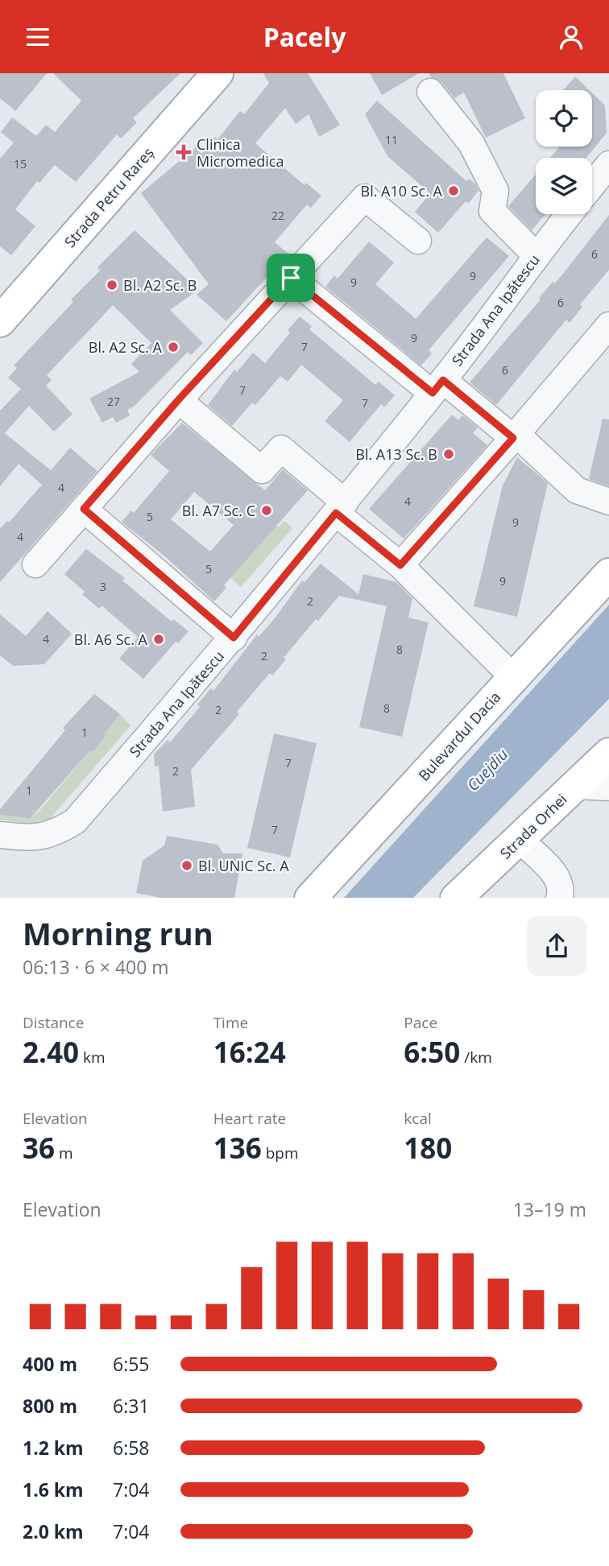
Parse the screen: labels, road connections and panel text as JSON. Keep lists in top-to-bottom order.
{
  "streets": {
    "main road": ["Strada Petru Rareș", "Bulevardul Dacia", "Strada Orhei"],
    "street": ["Strada Ana Ipătescu"]
  },
  "water": ["Cuejdiu"],
  "places": {
    "health": ["Clinica Micromedica"],
    "other": [
      "Bl. A10 Sc. A",
      "Bl. A2 Sc. B",
      "Bl. A2 Sc. A",
      "Bl. A13 Sc. B",
      "Bl. A7 Sc. C",
      "Bl. A6 Sc. A",
      "Bl. UNIC Sc. A"
    ]
  },
  "house_numbers": [
    "11",
    "15",
    "22",
    "6",
    "9",
    "9",
    "6",
    "9",
    "7",
    "6",
    "7",
    "27",
    "7",
    "4",
    "4",
    "5",
    "9",
    "4",
    "5",
    "9",
    "3",
    "2",
    "4",
    "8",
    "2",
    "8",
    "2",
    "1",
    "7",
    "2",
    "1",
    "7"
  ],
  "page": {
    "header": "Pacely",
    "heading": ["Morning run", "06:13 · 6 × 400 m"],
    "stats": [
      ["Distance", "2.40 km"],
      ["Time", "16:24"],
      ["Pace", "6:50 /km"],
      ["Elevation", "36 m"],
      ["Heart rate", "136 bpm"],
      ["kcal", "180"]
    ],
    "chart": ["Elevation", "13–19 m"],
    "list": [
      {
        "name": "400 m",
        "note": "6:55"
      },
      {
        "name": "800 m",
        "note": "6:31"
      },
      {
        "name": "1.2 km",
        "note": "6:58"
      },
      {
        "name": "1.6 km",
        "note": "7:04"
      },
      {
        "name": "2.0 km",
        "note": "7:04"
      }
    ]
  }
}
